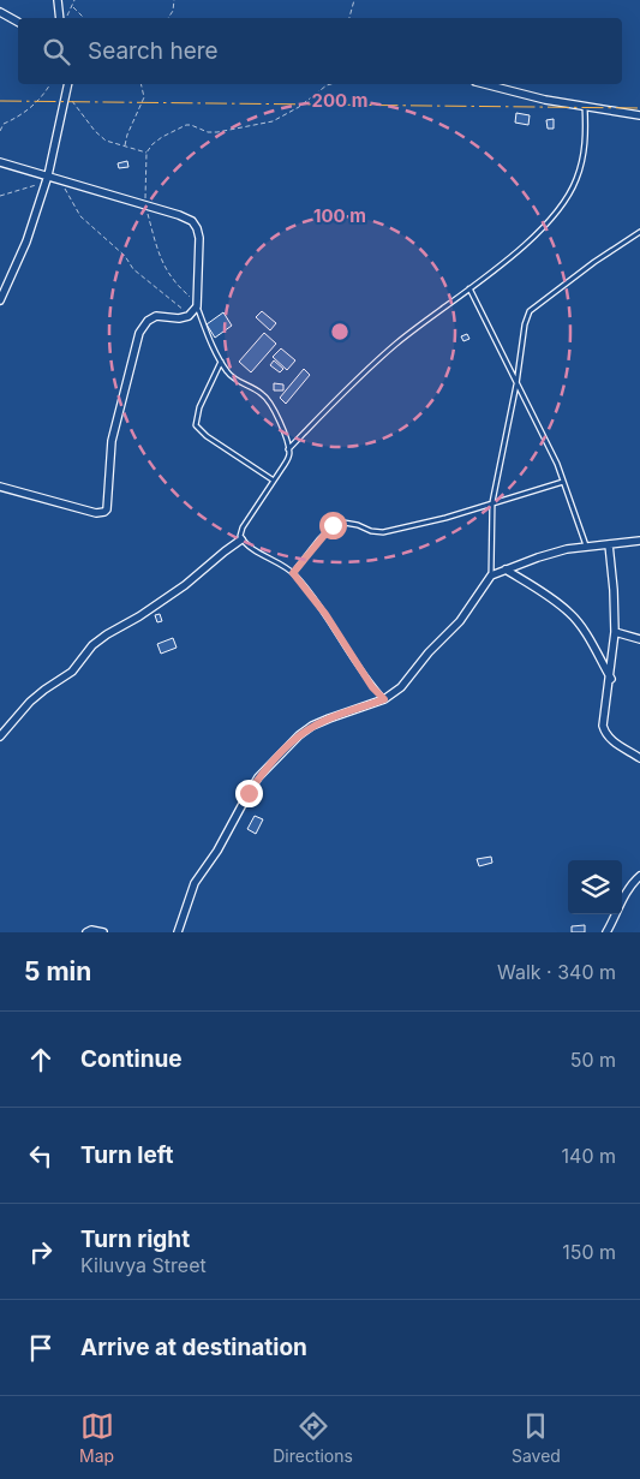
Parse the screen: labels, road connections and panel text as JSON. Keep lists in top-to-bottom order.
{
  "page": {
    "search": "Search here",
    "heading": ["5 min", "Walk · 340 m"],
    "list": [
      ["Continue", "50 m"],
      ["Turn left", "140 m"],
      ["Turn right", "Kiluvya Street", "150 m"],
      "Arrive at destination"
    ],
    "nav": ["Map", "Directions", "Saved"]
  },
  "rings": ["200 m", "100 m"]
}
